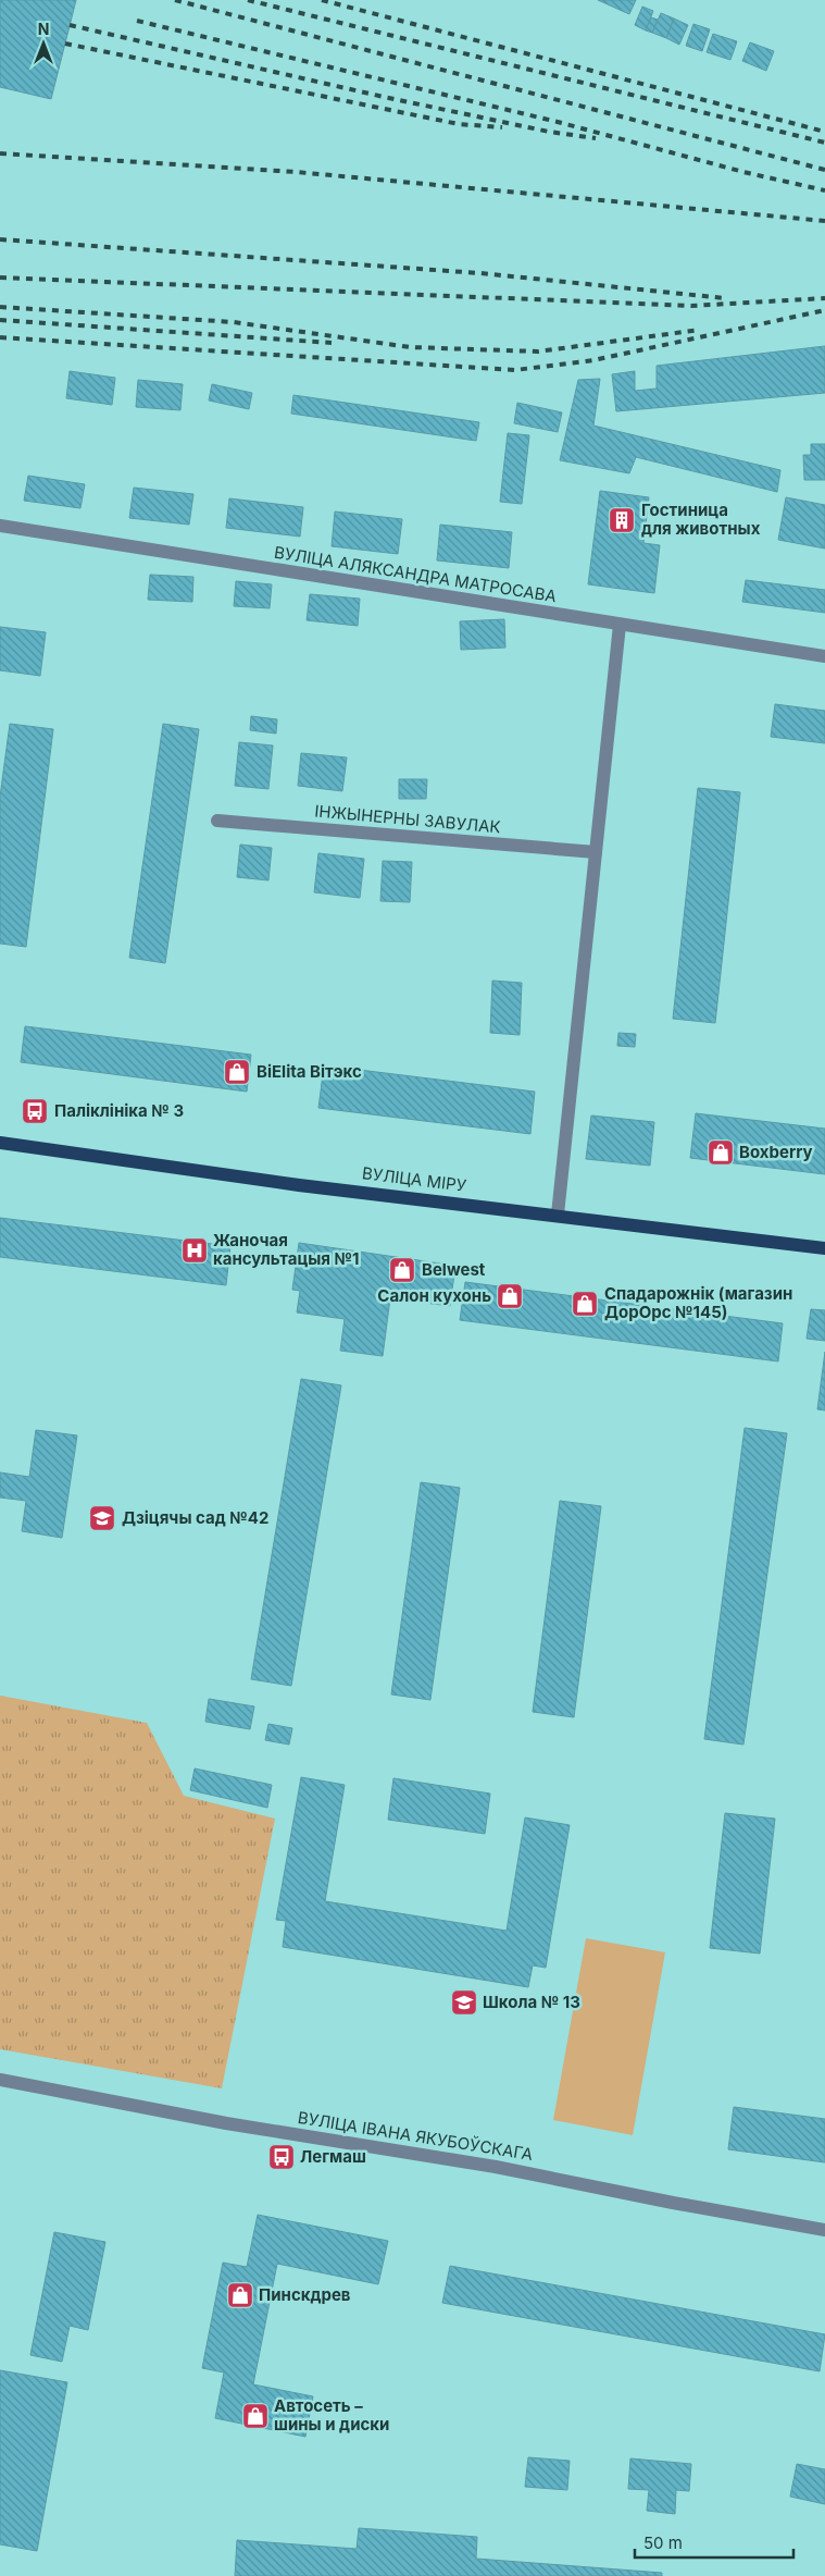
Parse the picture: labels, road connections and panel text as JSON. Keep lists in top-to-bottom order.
{
  "streets": {
    "main road": ["ВУЛІЦА МІРУ"],
    "street": ["ВУЛІЦА АЛЯКСАНДРА МАТРОСАВА", "ІНЖЫНЕРНЫ ЗАВУЛАК", "ВУЛІЦА ІВАНА ЯКУБОЎСКАГА"]
  },
  "places": {
    "building": ["Гостиница для животных"],
    "shop": [
      "ВiElita Вітэкс",
      "Boxberry",
      "Belwest",
      "Салон кухонь",
      "Спадарожнік (магазин ДорОрс №145)",
      "Пинскдрев",
      "Автосеть – шины и диски"
    ],
    "bus stop": ["Паліклініка № 3", "Легмаш"],
    "hospital": ["Жаночая кансультацыя №1"],
    "school or university": ["Дзіцячы сад №42", "Школа № 13"]
  },
  "scale_bar": "50 m",
  "north": "top"
}
